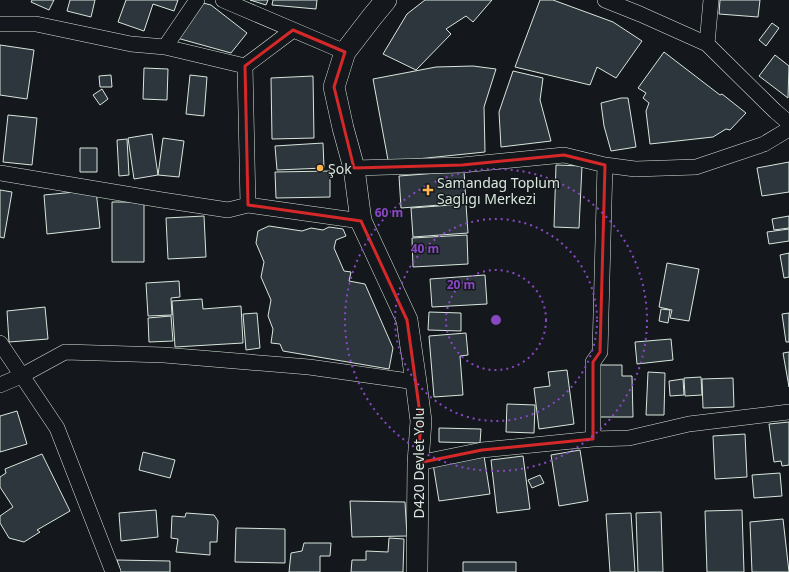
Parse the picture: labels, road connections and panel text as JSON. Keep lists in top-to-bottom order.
{
  "streets": {
    "street": ["D420 Devlet Yolu"]
  },
  "places": {
    "other": ["Şok"],
    "health": ["Samandag Toplum Saglıgı Merkezi"]
  },
  "rings": ["60 m", "40 m", "20 m"]
}
